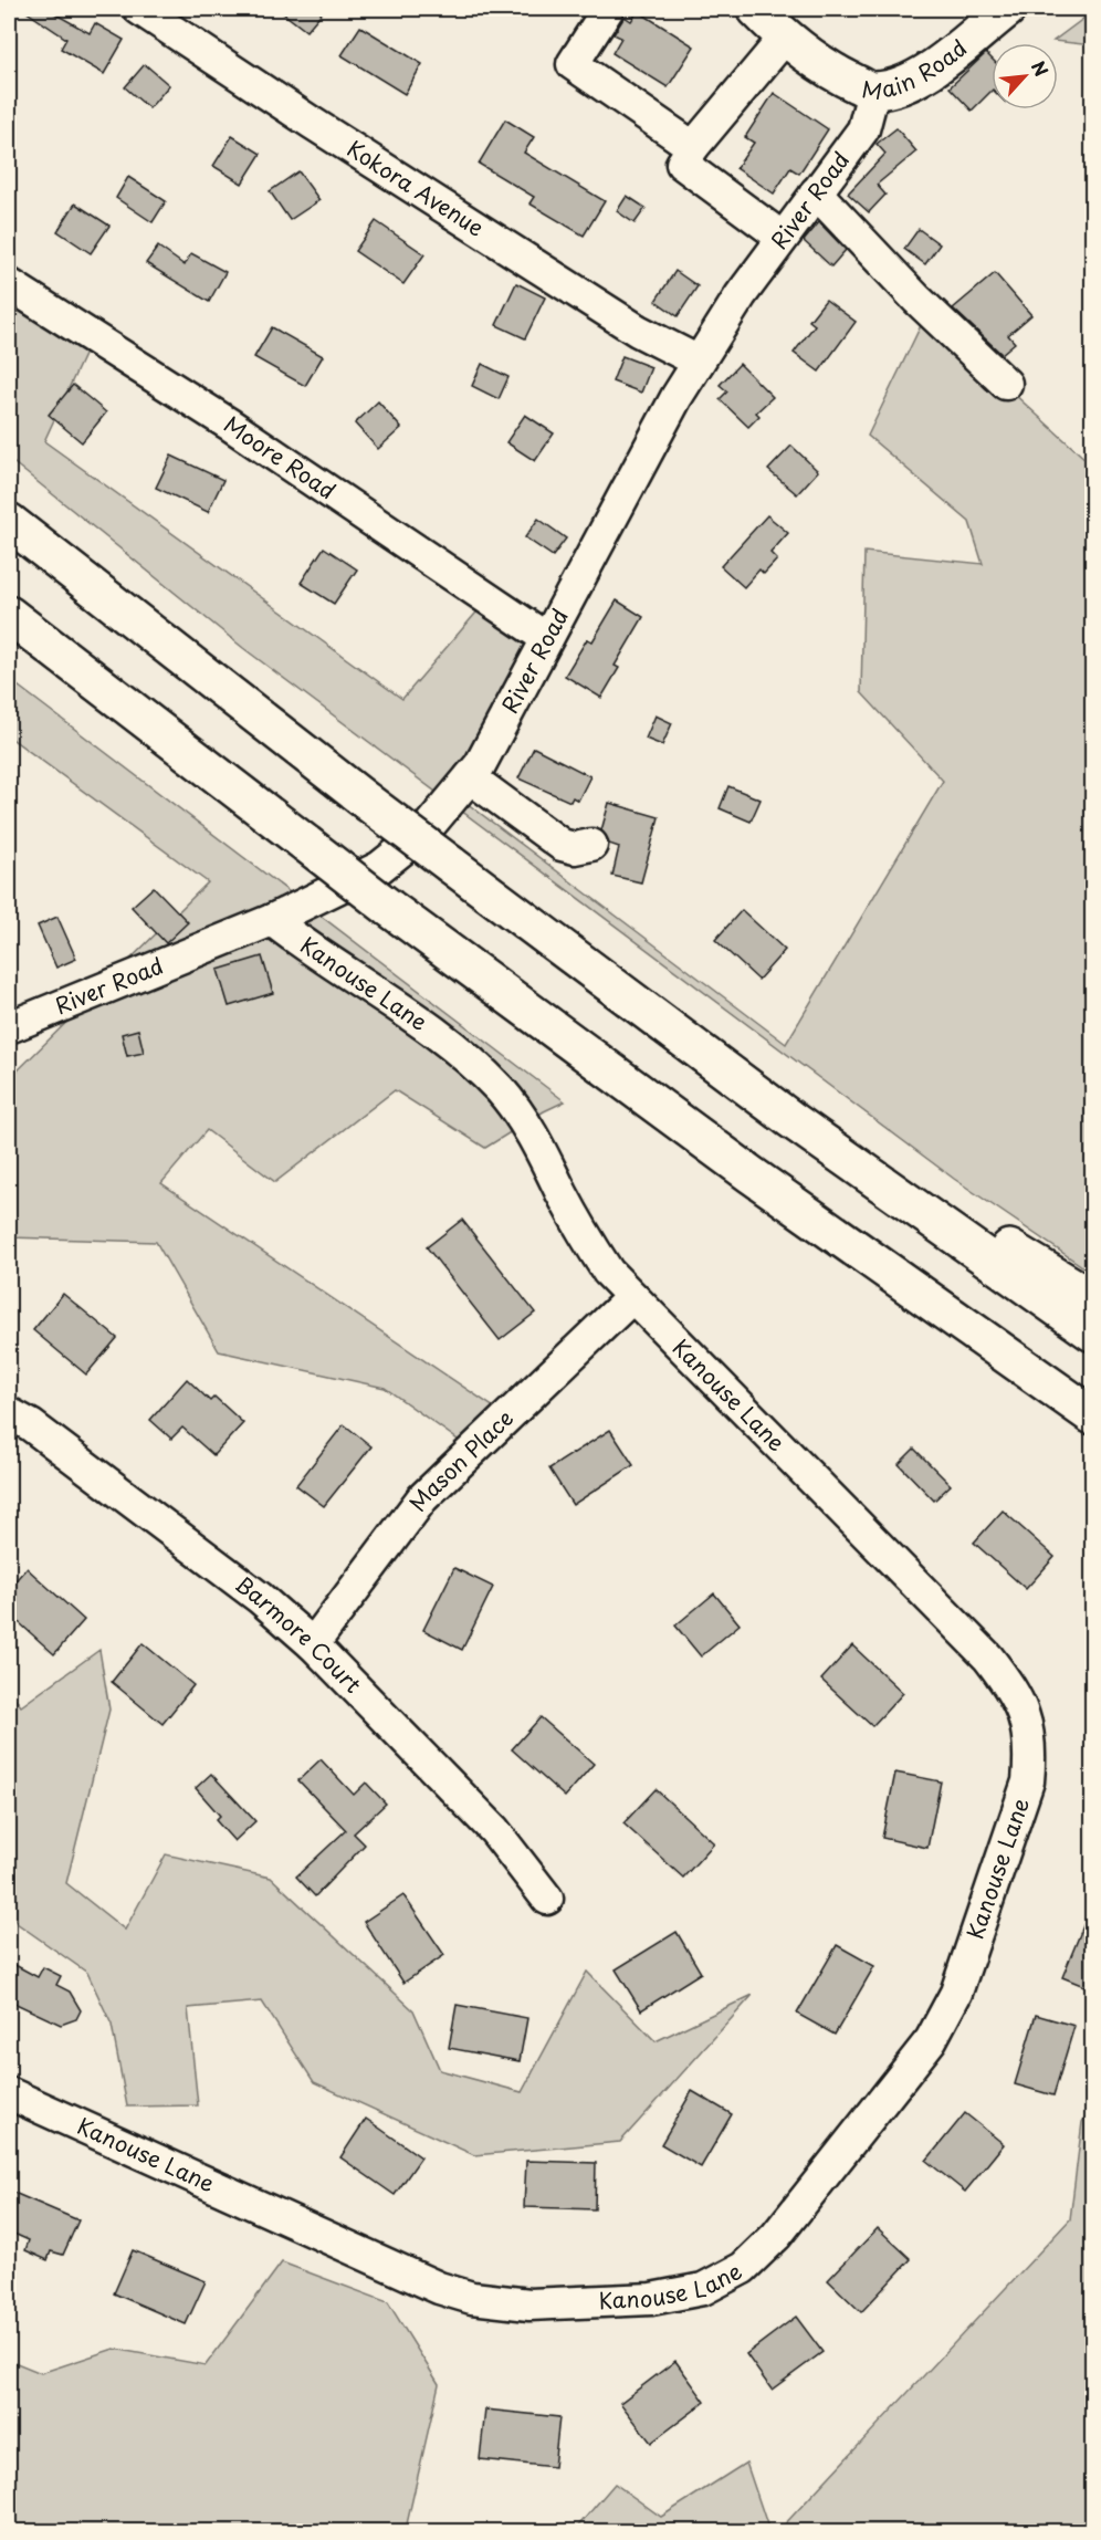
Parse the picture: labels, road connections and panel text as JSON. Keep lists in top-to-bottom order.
{
  "streets": {
    "main road": ["Main Road"],
    "street": [
      "Kokora Avenue",
      "River Road",
      "Moore Road",
      "Kanouse Lane",
      "Mason Place",
      "Barmore Court"
    ]
  },
  "crossings": [
    ["Main Road", "River Road"],
    ["Kokora Avenue", "River Road"],
    ["River Road", "Moore Road"],
    ["River Road", "Kanouse Lane"],
    ["Kanouse Lane", "Mason Place"],
    ["Mason Place", "Barmore Court"]
  ],
  "north": "top right"
}
